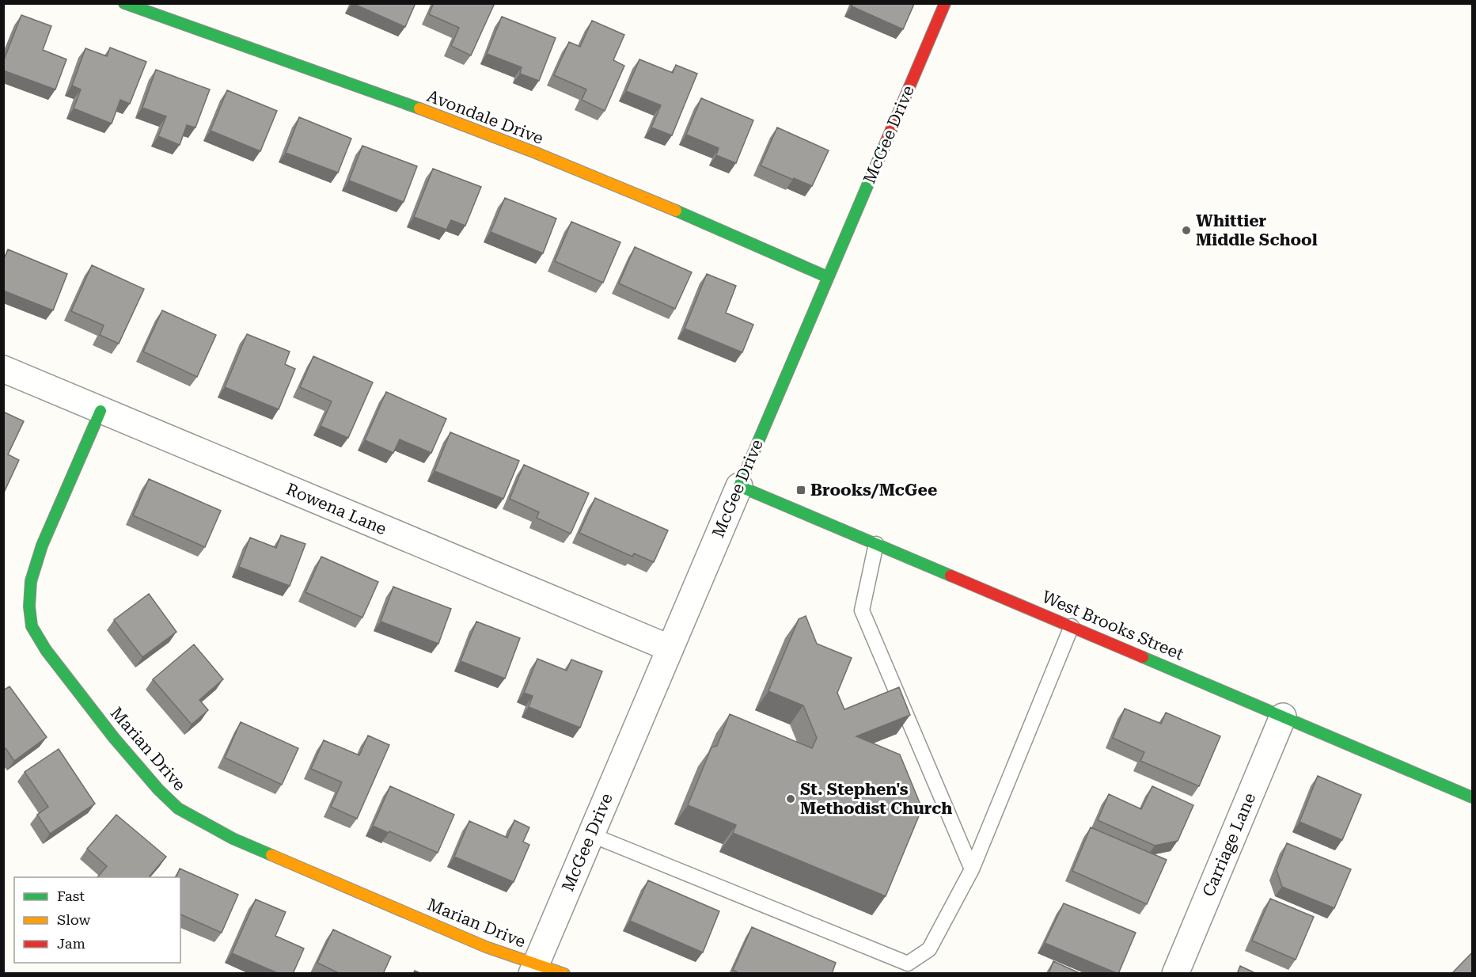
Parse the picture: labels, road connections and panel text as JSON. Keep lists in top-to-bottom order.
{
  "streets": {
    "street": [
      "Avondale Drive",
      "McGee Drive",
      "Rowena Lane",
      "West Brooks Street",
      "Marian Drive",
      "Carriage Lane"
    ]
  },
  "crossings": [
    ["Avondale Drive", "McGee Drive"],
    ["McGee Drive", "Rowena Lane"],
    ["McGee Drive", "West Brooks Street"],
    ["McGee Drive", "Marian Drive"],
    ["Rowena Lane", "Marian Drive"],
    ["West Brooks Street", "Carriage Lane"]
  ],
  "places": {
    "other": ["Whittier Middle School", "St. Stephen's Methodist Church"],
    "transit": ["Brooks/McGee"]
  },
  "legend": ["Fast", "Slow", "Jam"]
}
